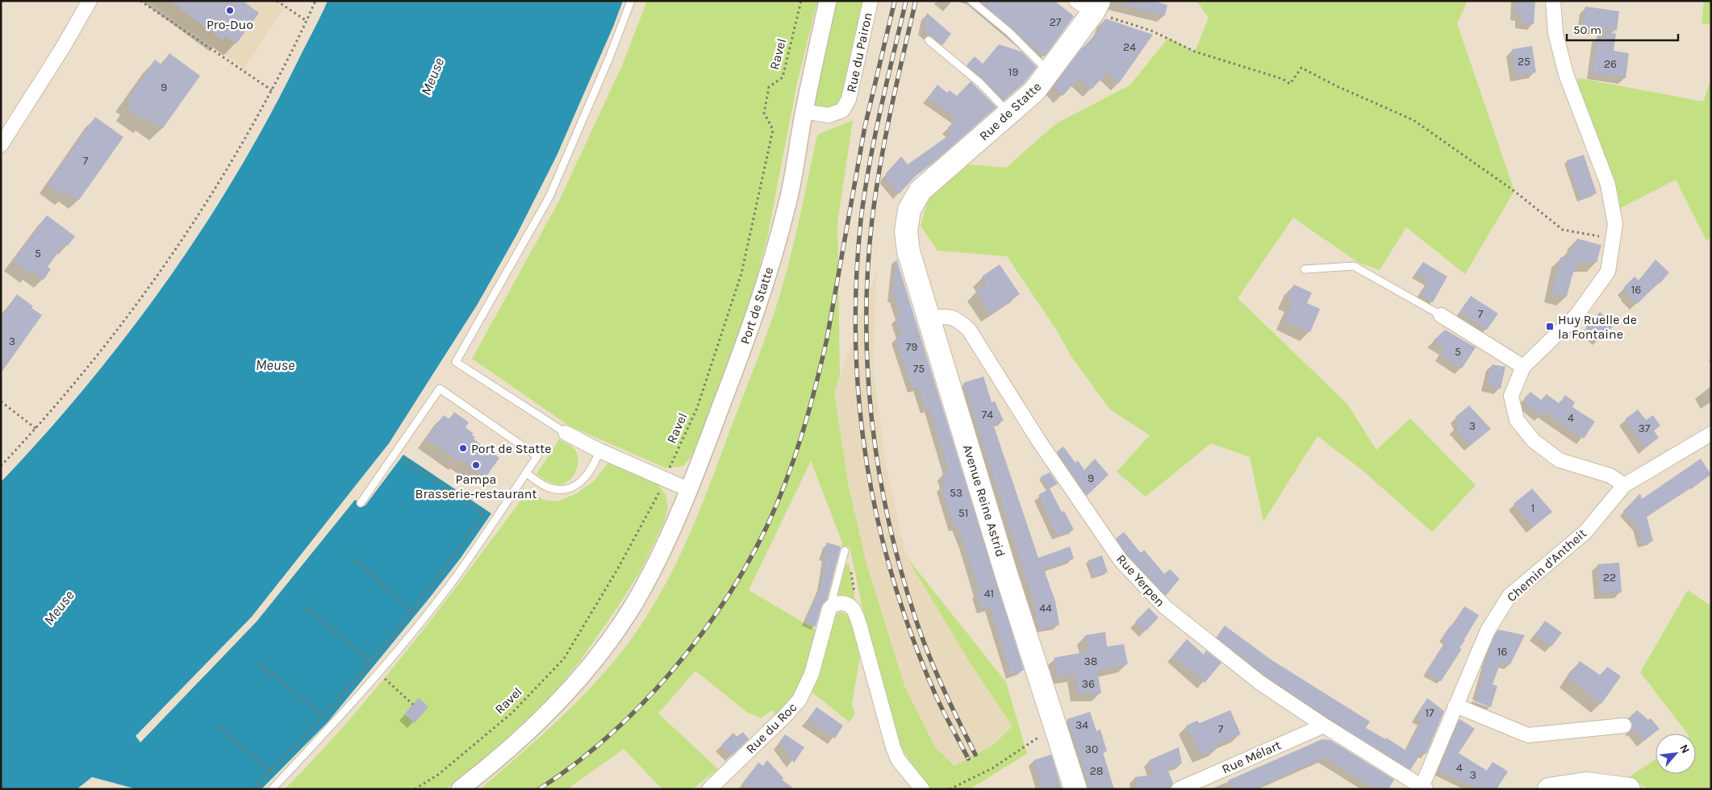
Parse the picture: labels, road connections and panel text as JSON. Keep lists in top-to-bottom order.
{
  "streets": {
    "main road": ["Rue de Statte", "Avenue Reine Astrid"],
    "street": [
      "Rue du Pairon",
      "Port de Statte",
      "Chemin d'Antheit",
      "Rue Yerpen",
      "Rue du Roc",
      "Rue Mélart"
    ],
    "path": ["Ravel"]
  },
  "crossings": [
    ["Rue du Pairon", "Port de Statte"],
    ["Rue de Statte", "Avenue Reine Astrid"],
    ["Avenue Reine Astrid", "Rue Yerpen"],
    ["Chemin d'Antheit", "Rue Yerpen"],
    ["Rue Yerpen", "Rue Mélart"]
  ],
  "water": ["Meuse"],
  "places": {
    "other": ["Pro-Duo", "Port de Statte", "Pampa Brasserie-restaurant"],
    "transit": ["Huy Ruelle de la Fontaine"]
  },
  "house_numbers": [
    "27",
    "24",
    "25",
    "26",
    "19",
    "9",
    "7",
    "5",
    "16",
    "7",
    "3",
    "79",
    "5",
    "75",
    "74",
    "4",
    "3",
    "37",
    "9",
    "53",
    "1",
    "51",
    "22",
    "41",
    "44",
    "16",
    "38",
    "36",
    "17",
    "34",
    "7",
    "30",
    "4",
    "28",
    "3"
  ],
  "scale_bar": "50 m",
  "north": "top right"
}
